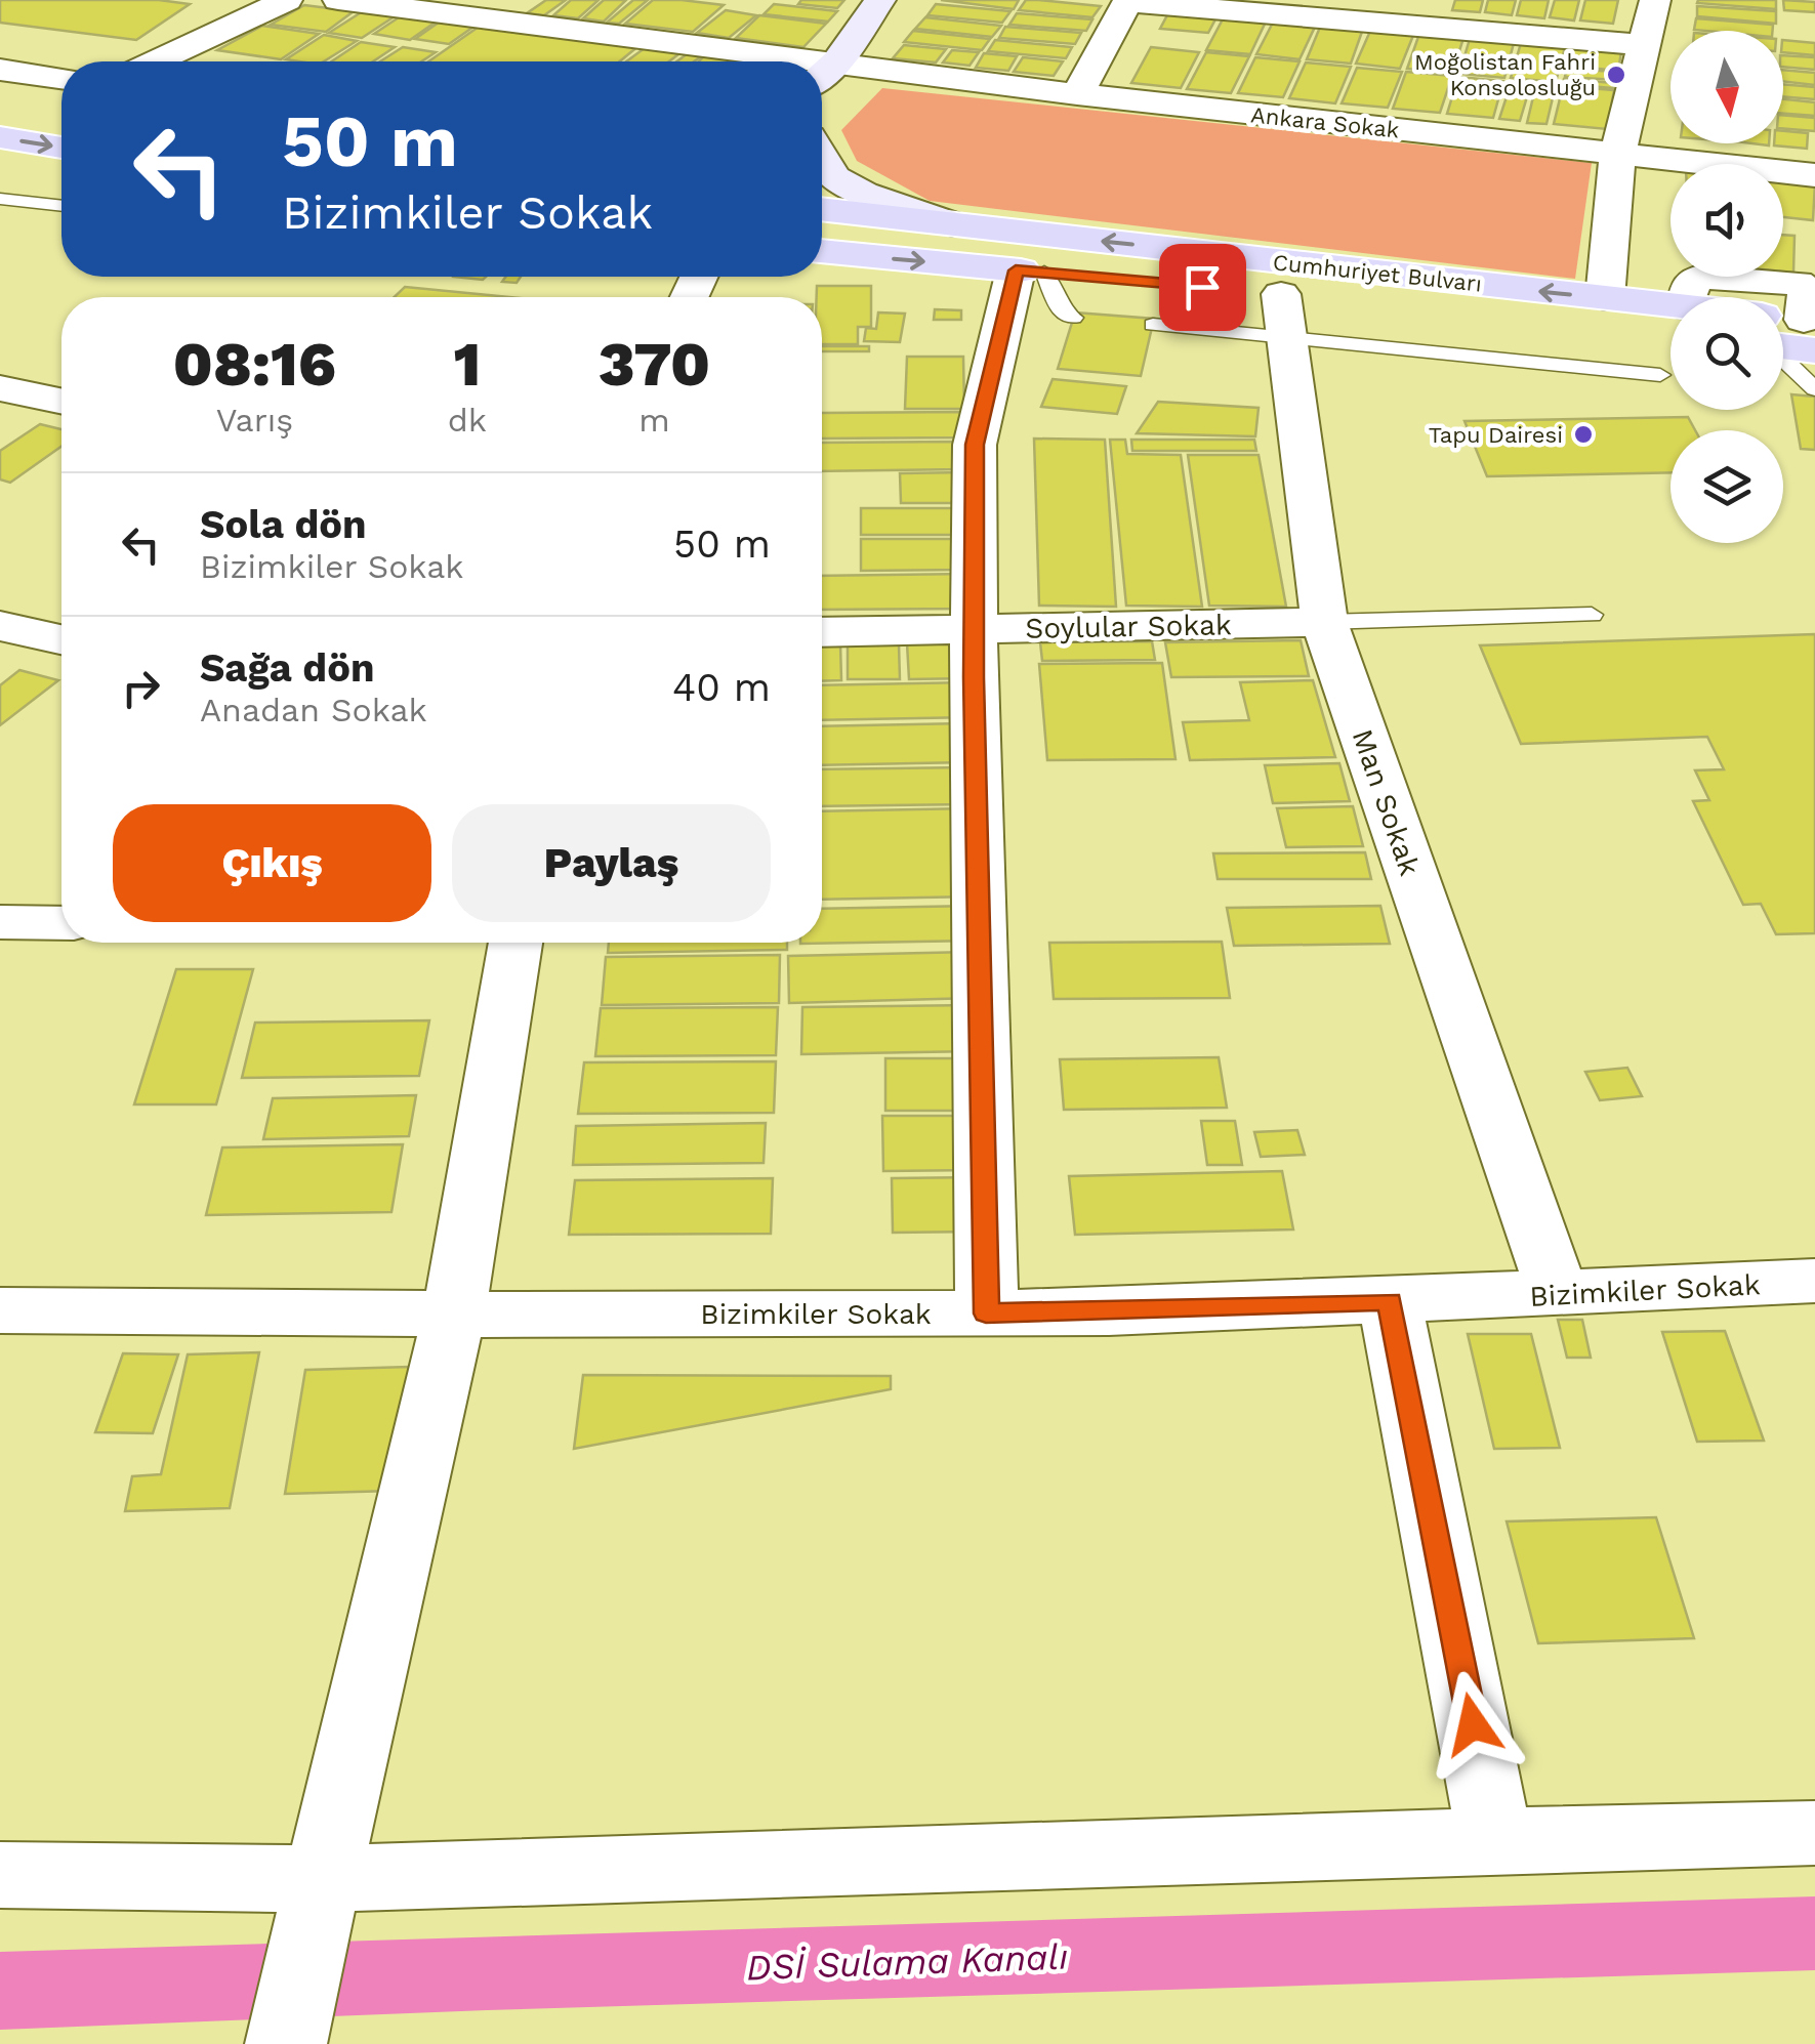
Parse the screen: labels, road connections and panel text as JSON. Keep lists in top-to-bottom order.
{
  "streets": {
    "main road": ["Cumhuriyet Bulvarı"],
    "street": [
      "Ankara Sokak",
      "Soylular Sokak",
      "Man Sokak",
      "Bizimkiler Sokak"
    ]
  },
  "crossings": [
    ["Cumhuriyet Bulvarı", "Man Sokak"],
    ["Soylular Sokak", "Man Sokak"],
    ["Man Sokak", "Bizimkiler Sokak"]
  ],
  "water": ["DSİ Sulama Kanalı"],
  "places": ["Moğolistan Fahri Konsolosluğu", "Tapu Dairesi"],
  "north": "bottom",
  "page": {
    "turn": ["50 m", "Bizimkiler Sokak"],
    "eta": [
      "08:16",
      "Varış",
      "1",
      "dk",
      "370",
      "m"
    ],
    "list": [
      {
        "name": "Sola dön",
        "note": "Bizimkiler Sokak",
        "value": "50 m"
      },
      {
        "name": "Sağa dön",
        "note": "Anadan Sokak",
        "value": "40 m"
      }
    ],
    "buttons": ["Çıkış", "Paylaş"]
  }
}
